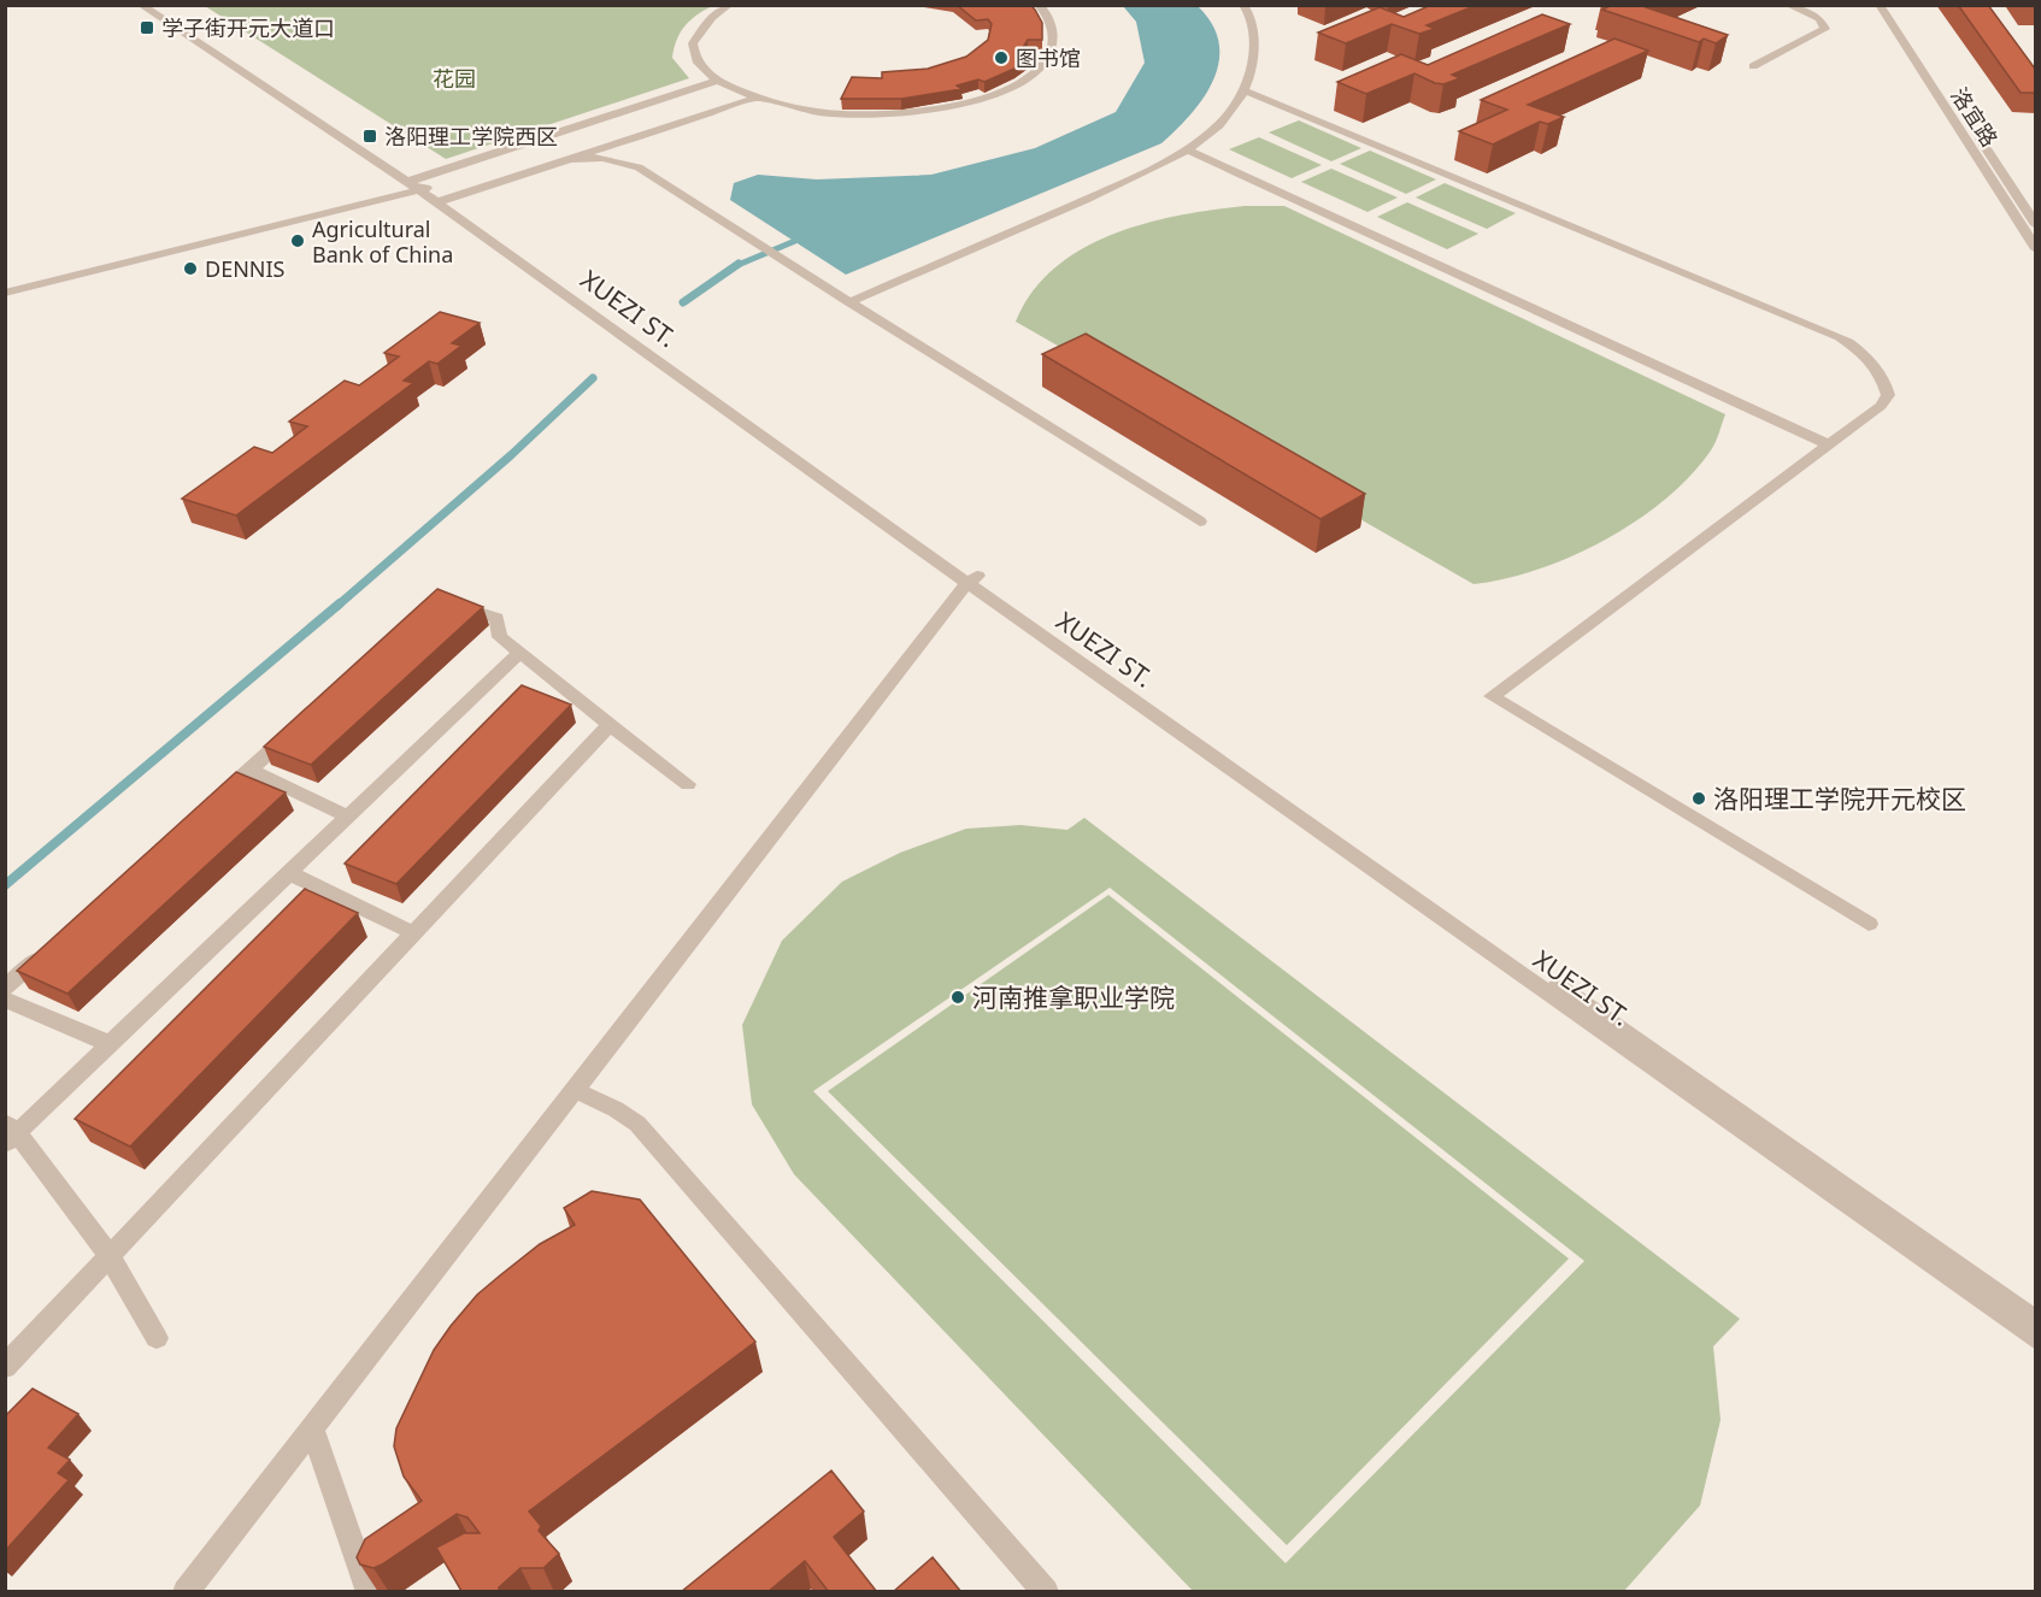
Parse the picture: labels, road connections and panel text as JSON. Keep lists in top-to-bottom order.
{
  "streets": {
    "street": ["洛宜路", "XUEZI ST."]
  },
  "parks": ["花园"],
  "places": {
    "transit": ["学子街开元大道口", "洛阳理工学院西区"],
    "other": [
      "图书馆",
      "Agricultural Bank of China",
      "DENNIS",
      "洛阳理工学院开元校区",
      "河南推拿职业学院"
    ]
  }
}
